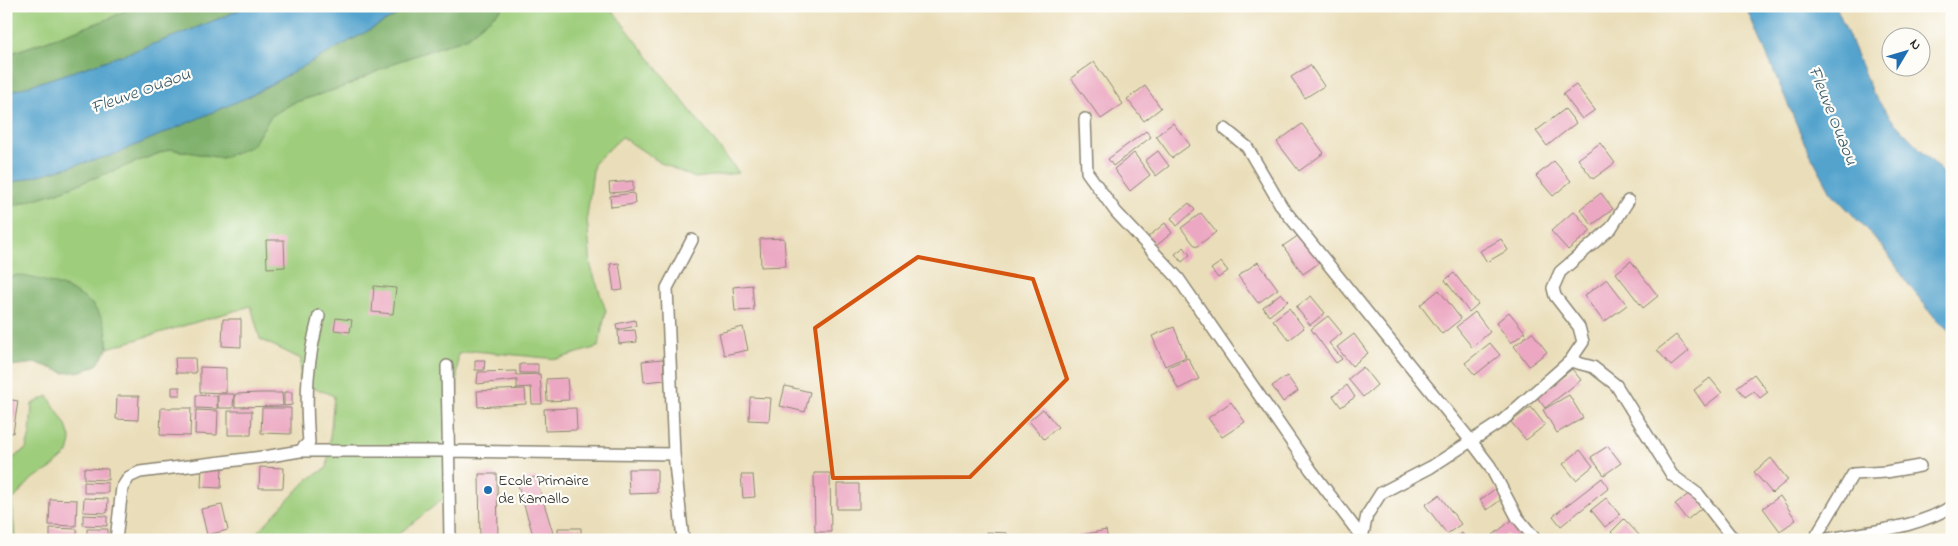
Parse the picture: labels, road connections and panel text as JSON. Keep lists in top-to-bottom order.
{
  "water": ["Fleuve Ouaou"],
  "places": ["Ecole Primaire de Kamallo"],
  "north": "top right"
}
